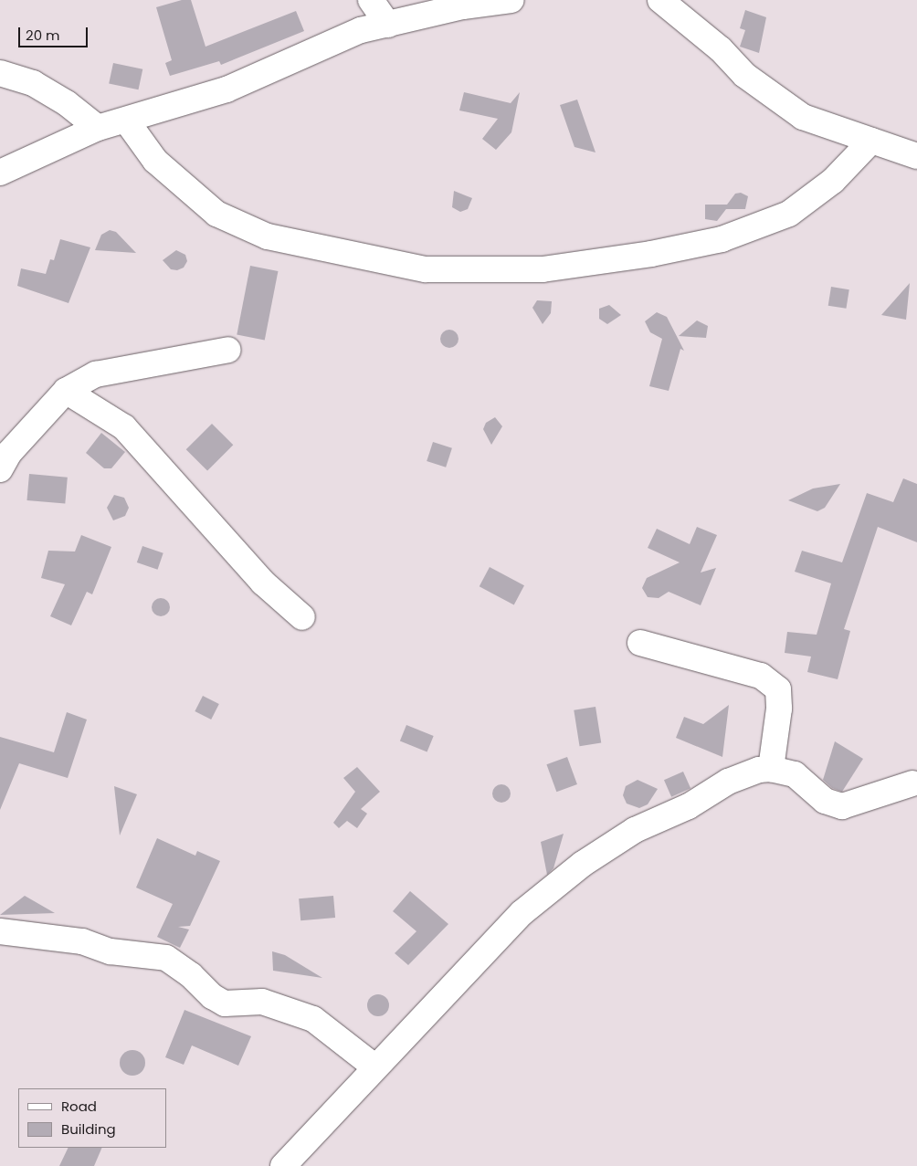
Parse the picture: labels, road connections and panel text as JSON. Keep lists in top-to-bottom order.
{
  "legend": ["Road", "Building"],
  "scale_bar": "20 m"
}
